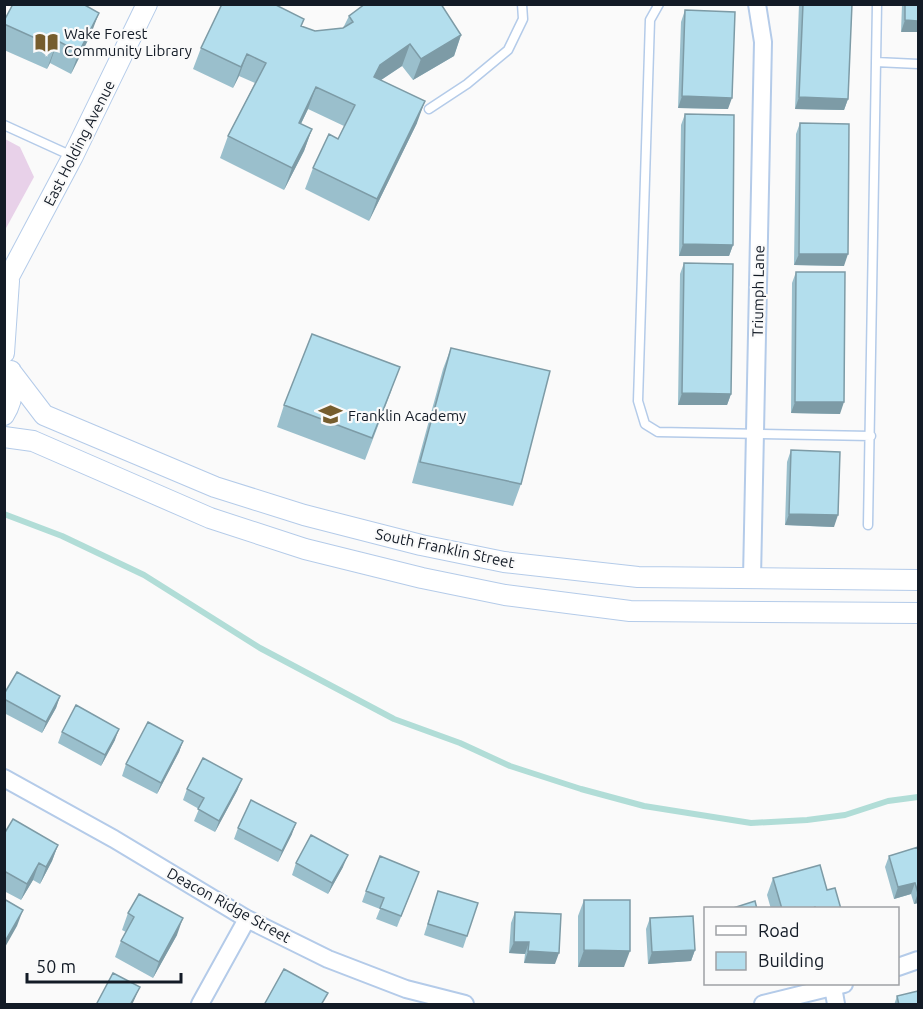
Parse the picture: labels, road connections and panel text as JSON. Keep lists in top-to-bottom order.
{
  "streets": {
    "street": [
      "East Holding Avenue",
      "Triumph Lane",
      "South Franklin Street",
      "Deacon Ridge Street"
    ]
  },
  "crossings": [
    ["East Holding Avenue", "South Franklin Street"],
    ["Triumph Lane", "South Franklin Street"]
  ],
  "places": {
    "library": ["Wake Forest Community Library"],
    "school or university": ["Franklin Academy"]
  },
  "legend": ["Road", "Building"],
  "scale_bar": "50 m"
}
